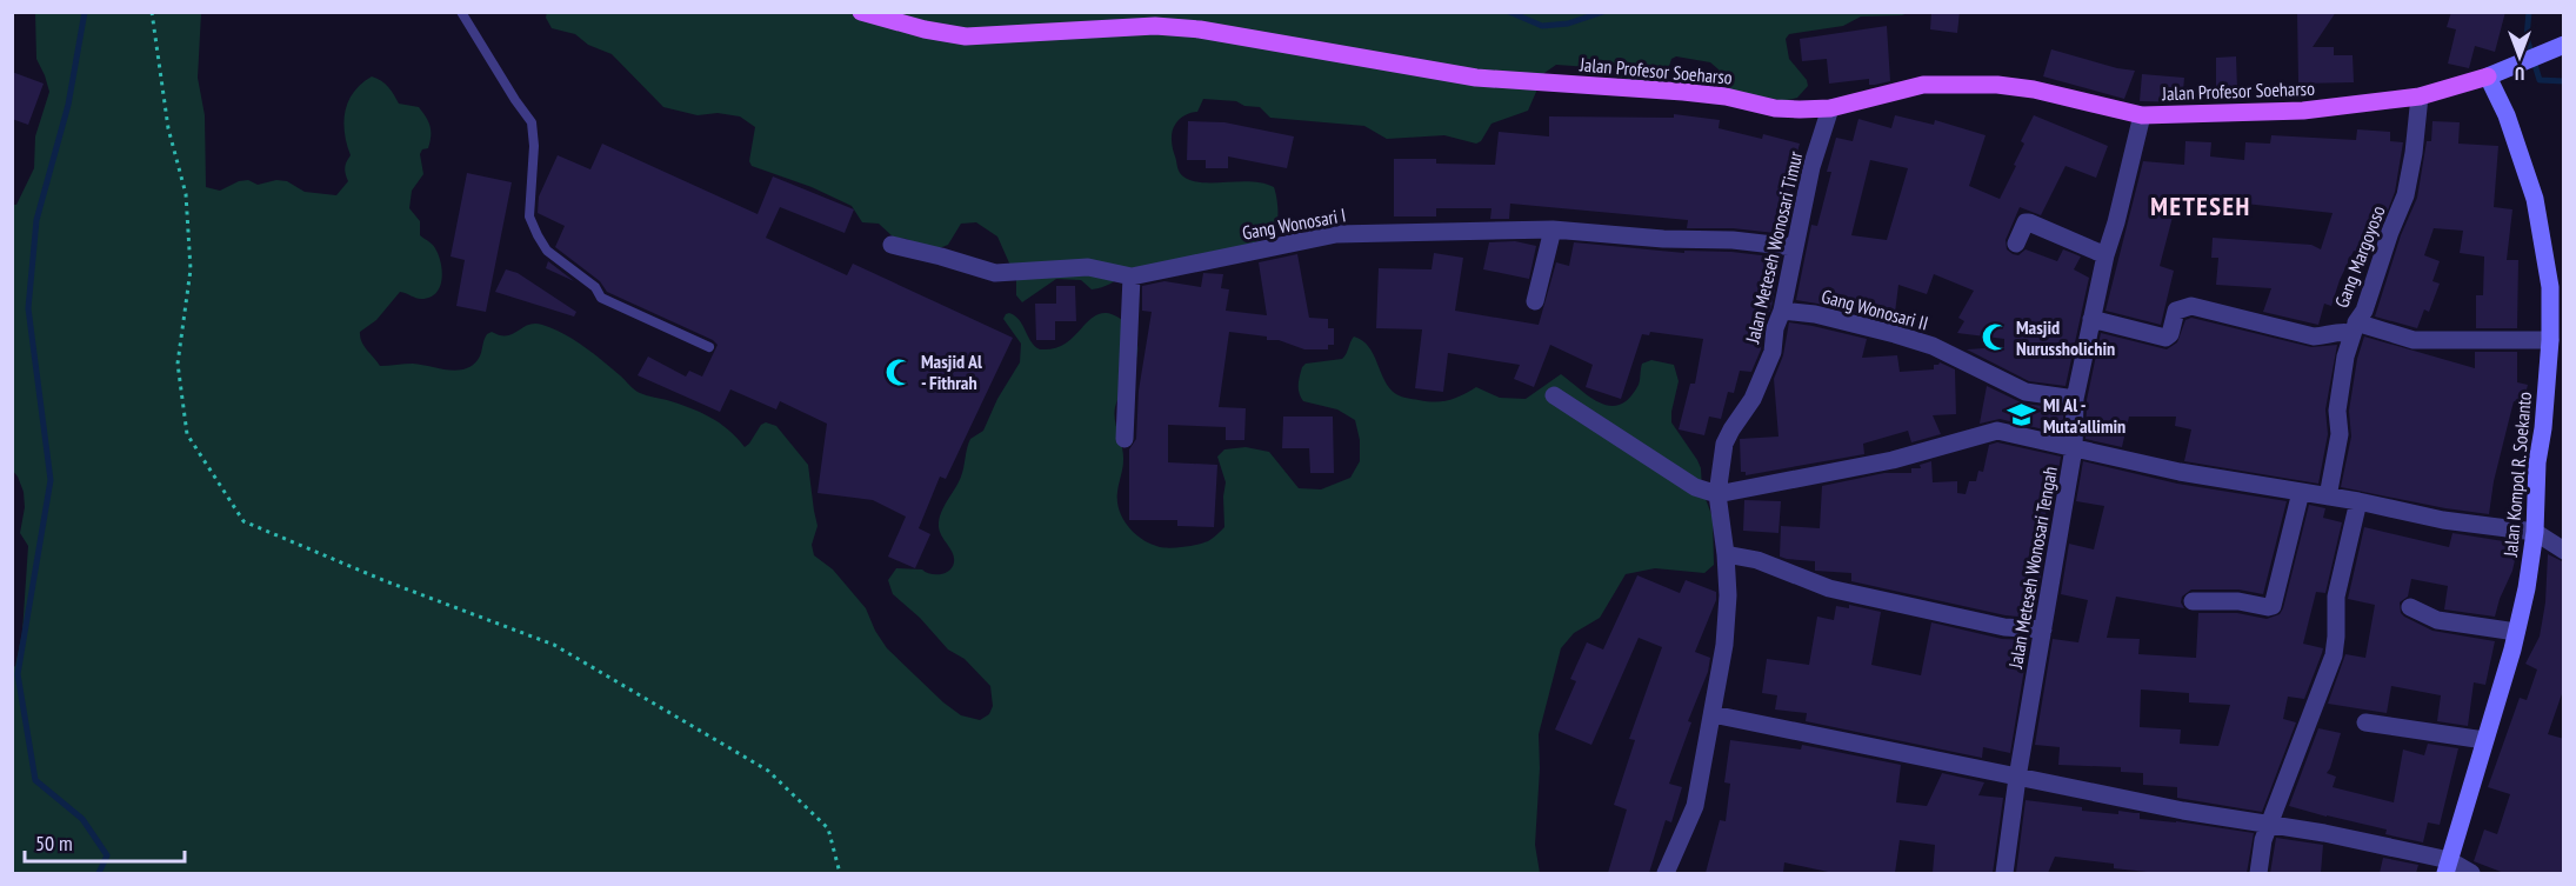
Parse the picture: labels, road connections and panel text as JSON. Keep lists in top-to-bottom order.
{
  "streets": {
    "main road": ["Jalan Profesor Soeharso", "Jalan Kompol R. Soekanto"],
    "street": [
      "Gang Wonosari I",
      "Jalan Meteseh Wonosari Timur",
      "Gang Margoyoso",
      "Gang Wonosari II",
      "Jalan Meteseh Wonosari Tengah"
    ]
  },
  "crossings": [
    ["Jalan Profesor Soeharso", "Jalan Meteseh Wonosari Timur"],
    ["Jalan Profesor Soeharso", "Gang Margoyoso"],
    ["Jalan Profesor Soeharso", "Jalan Kompol R. Soekanto"],
    ["Jalan Profesor Soeharso", "Jalan Meteseh Wonosari Tengah"],
    ["Gang Wonosari I", "Jalan Meteseh Wonosari Timur"],
    ["Jalan Meteseh Wonosari Timur", "Gang Wonosari II"],
    ["Gang Margoyoso", "Jalan Kompol R. Soekanto"],
    ["Gang Wonosari II", "Jalan Meteseh Wonosari Tengah"]
  ],
  "districts": ["METESEH"],
  "places": {
    "mosque": ["Masjid Nurussholichin", "Masjid Al - Fithrah"],
    "school or university": ["MI Al - Muta'allimin"]
  },
  "scale_bar": "50 m",
  "north": "bottom"
}
